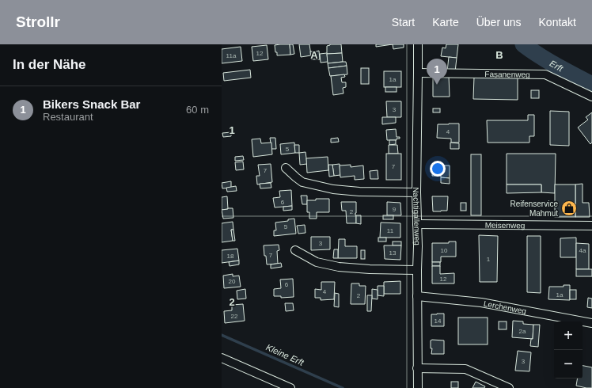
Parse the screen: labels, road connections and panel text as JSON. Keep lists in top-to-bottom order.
{
  "streets": {
    "street": [
      "Fasanenweg",
      "Nachtigallenweg",
      "Meisenweg",
      "Lerchenweg"
    ]
  },
  "crossings": [
    ["Fasanenweg", "Nachtigallenweg"],
    ["Nachtigallenweg", "Meisenweg"],
    ["Nachtigallenweg", "Lerchenweg"]
  ],
  "water": ["Erft", "Kleine Erft"],
  "places": {
    "shop": ["Reifenservice Mahmut"]
  },
  "house_numbers": [
    "12",
    "11a",
    "1a",
    "3",
    "4",
    "5",
    "7",
    "7",
    "6",
    "9",
    "2",
    "5",
    "11",
    "3",
    "10",
    "4a",
    "13",
    "7",
    "18",
    "1",
    "12",
    "20",
    "6",
    "4",
    "1a",
    "2",
    "22",
    "14",
    "2a",
    "3"
  ],
  "page": {
    "header": "Strollr",
    "nav": [
      "Start",
      "Karte",
      "Über uns",
      "Kontakt"
    ],
    "heading": "In der Nähe",
    "pins": "1",
    "list": [
      {
        "mark": "1",
        "name": "Bikers Snack Bar",
        "note": "Restaurant",
        "value": "60 m"
      }
    ],
    "map_buttons": ["+", "−"]
  },
  "grid": {
    "columns": ["A", "B"],
    "rows": ["1", "2"]
  }
}
